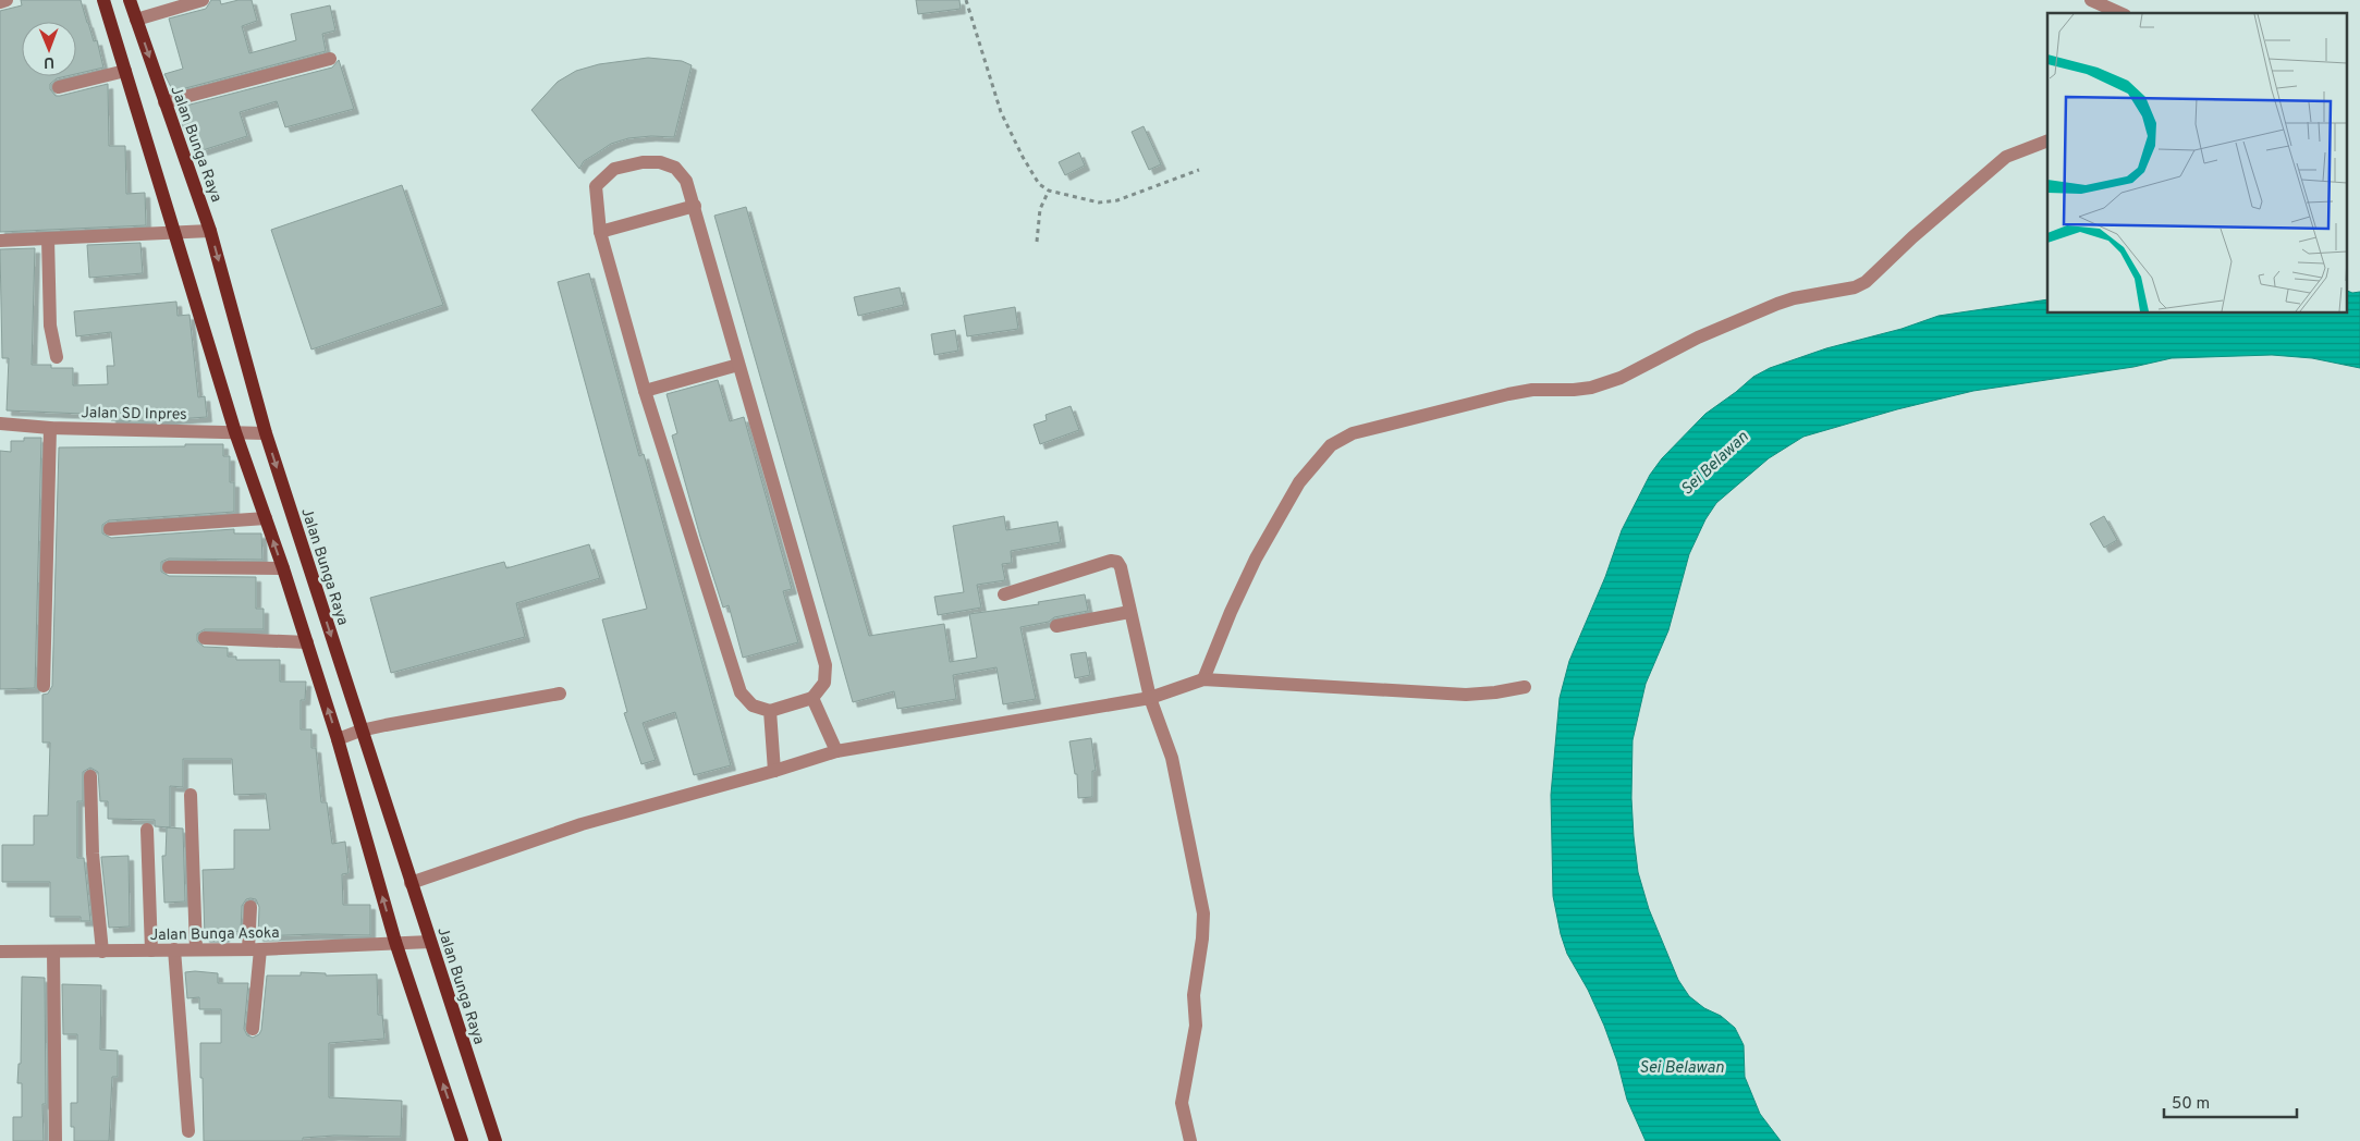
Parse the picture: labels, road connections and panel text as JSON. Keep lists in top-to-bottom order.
{
  "streets": {
    "main road": ["Jalan Bunga Raya"],
    "street": ["Jalan SD Inpres", "Jalan Bunga Asoka"]
  },
  "crossings": [
    ["Jalan Bunga Raya", "Jalan SD Inpres"],
    ["Jalan Bunga Raya", "Jalan Bunga Asoka"]
  ],
  "water": ["Sei Belawan"],
  "scale_bar": "50 m",
  "north": "bottom"
}
